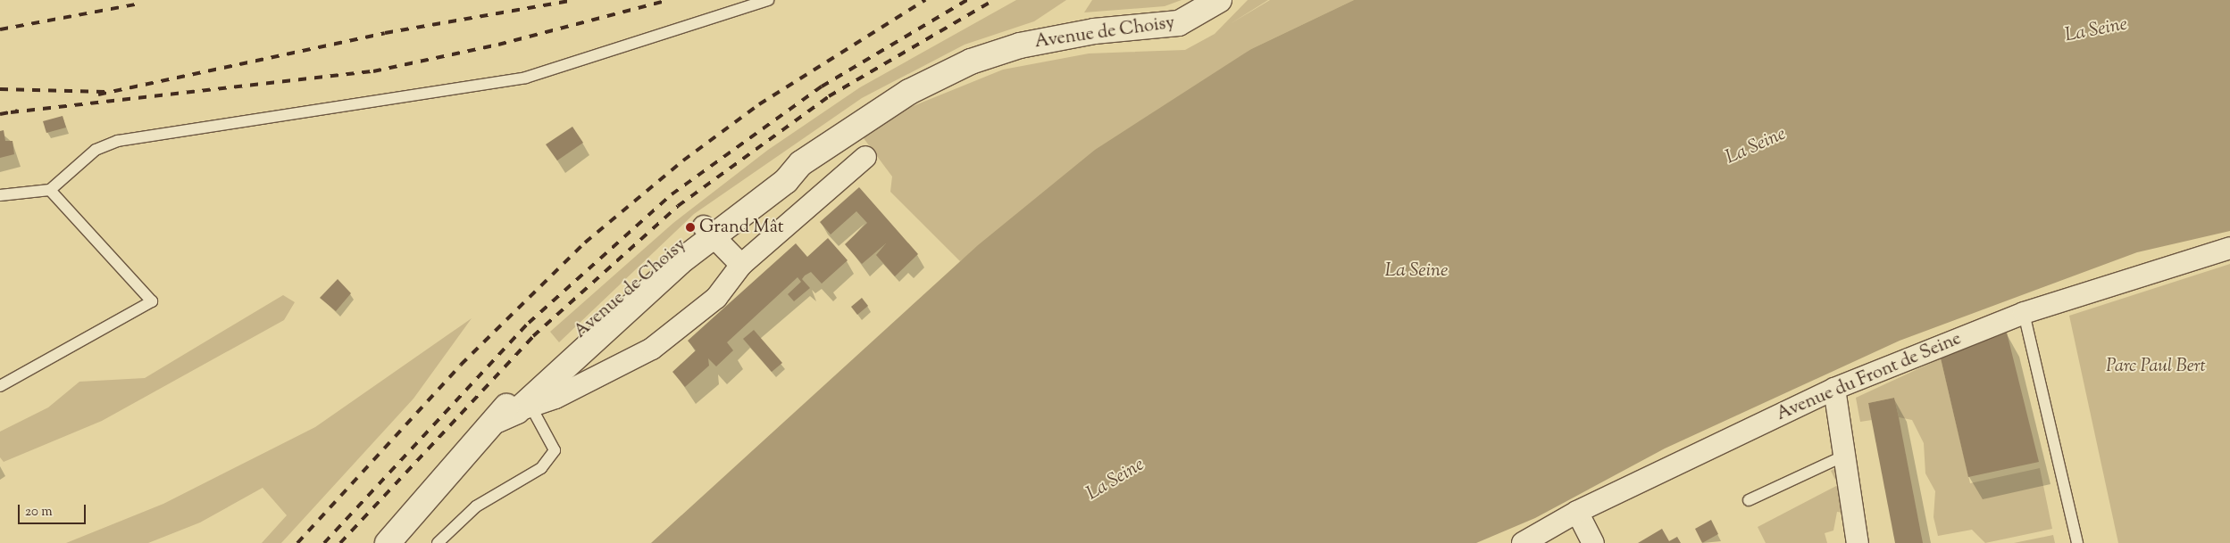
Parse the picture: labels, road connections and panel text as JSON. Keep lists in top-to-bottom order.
{
  "streets": {
    "main road": ["Avenue de Choisy"],
    "street": ["Avenue du Front de Seine"]
  },
  "water": ["La Seine"],
  "parks": ["Parc Paul Bert"],
  "places": ["Grand Mât"],
  "scale_bar": "20 m"
}
